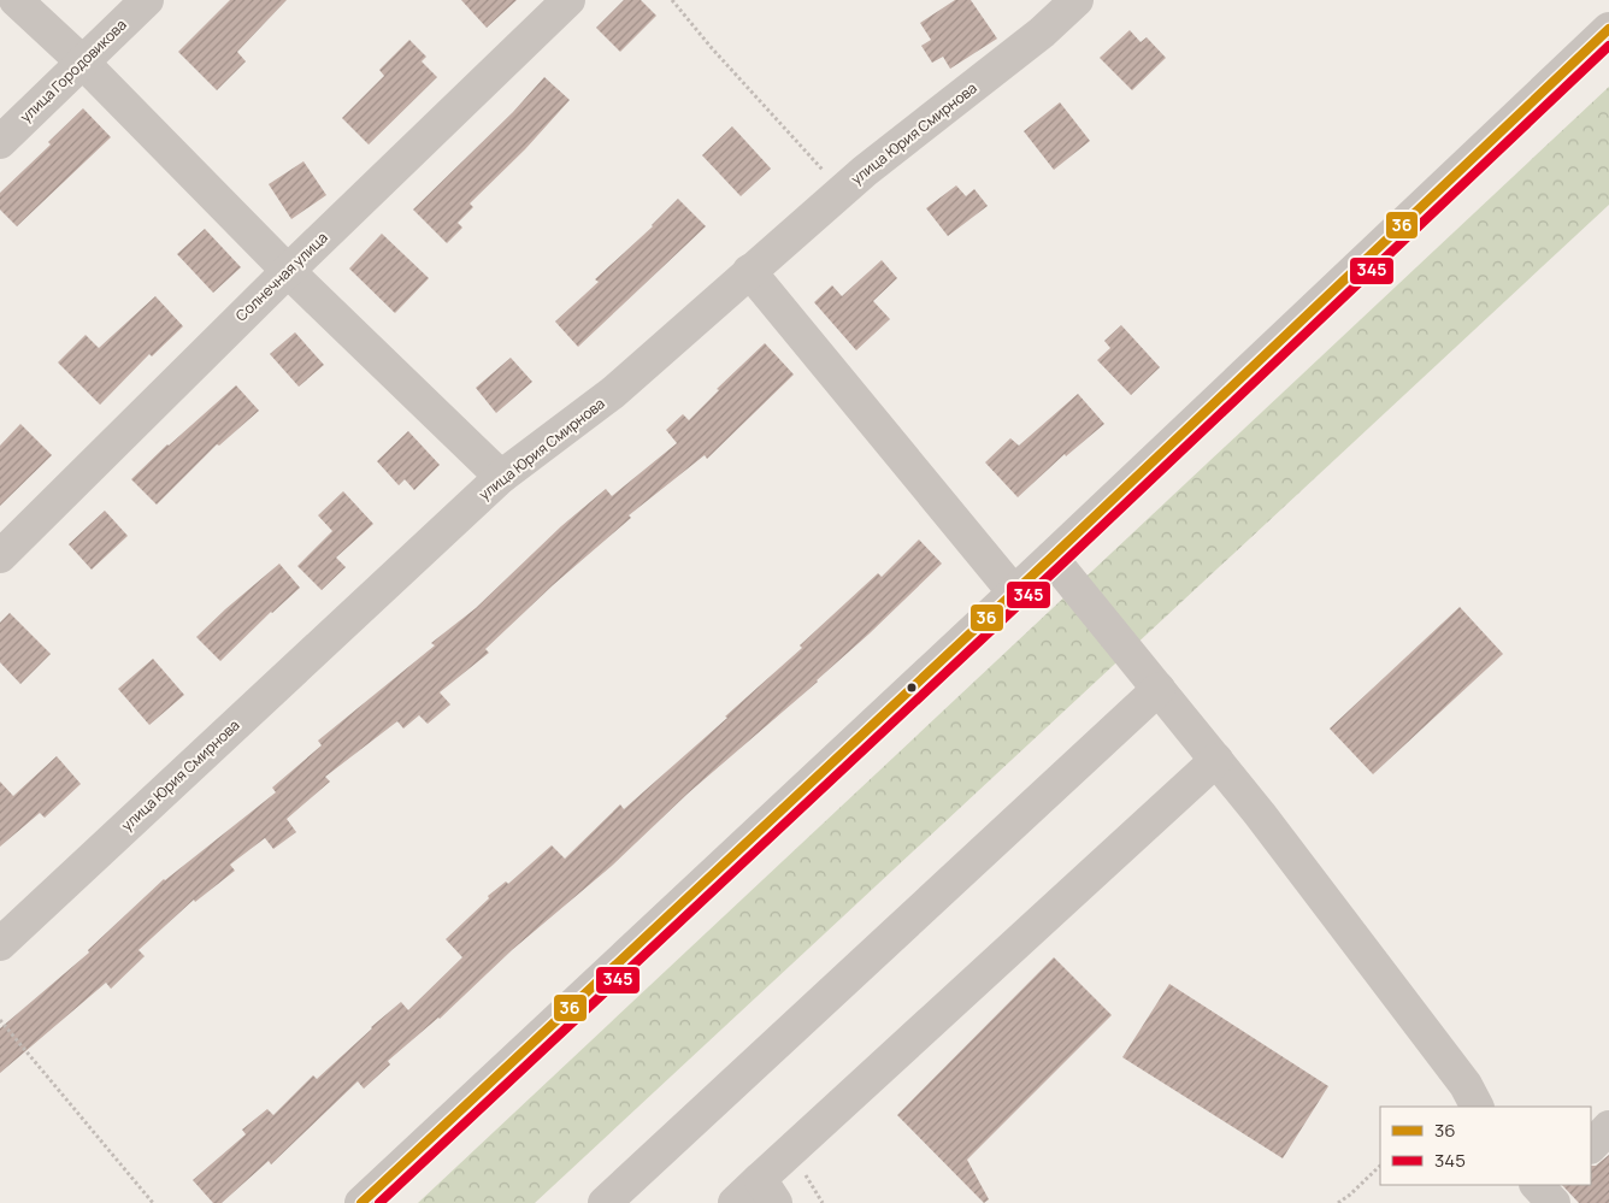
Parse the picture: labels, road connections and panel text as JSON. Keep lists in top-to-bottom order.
{
  "streets": {
    "street": ["улица Городовикова", "улица Юрия Смирнова", "Солнечная улица"]
  },
  "lines": ["transit line 36", "transit line 345"],
  "legend": ["36", "345"]
}
